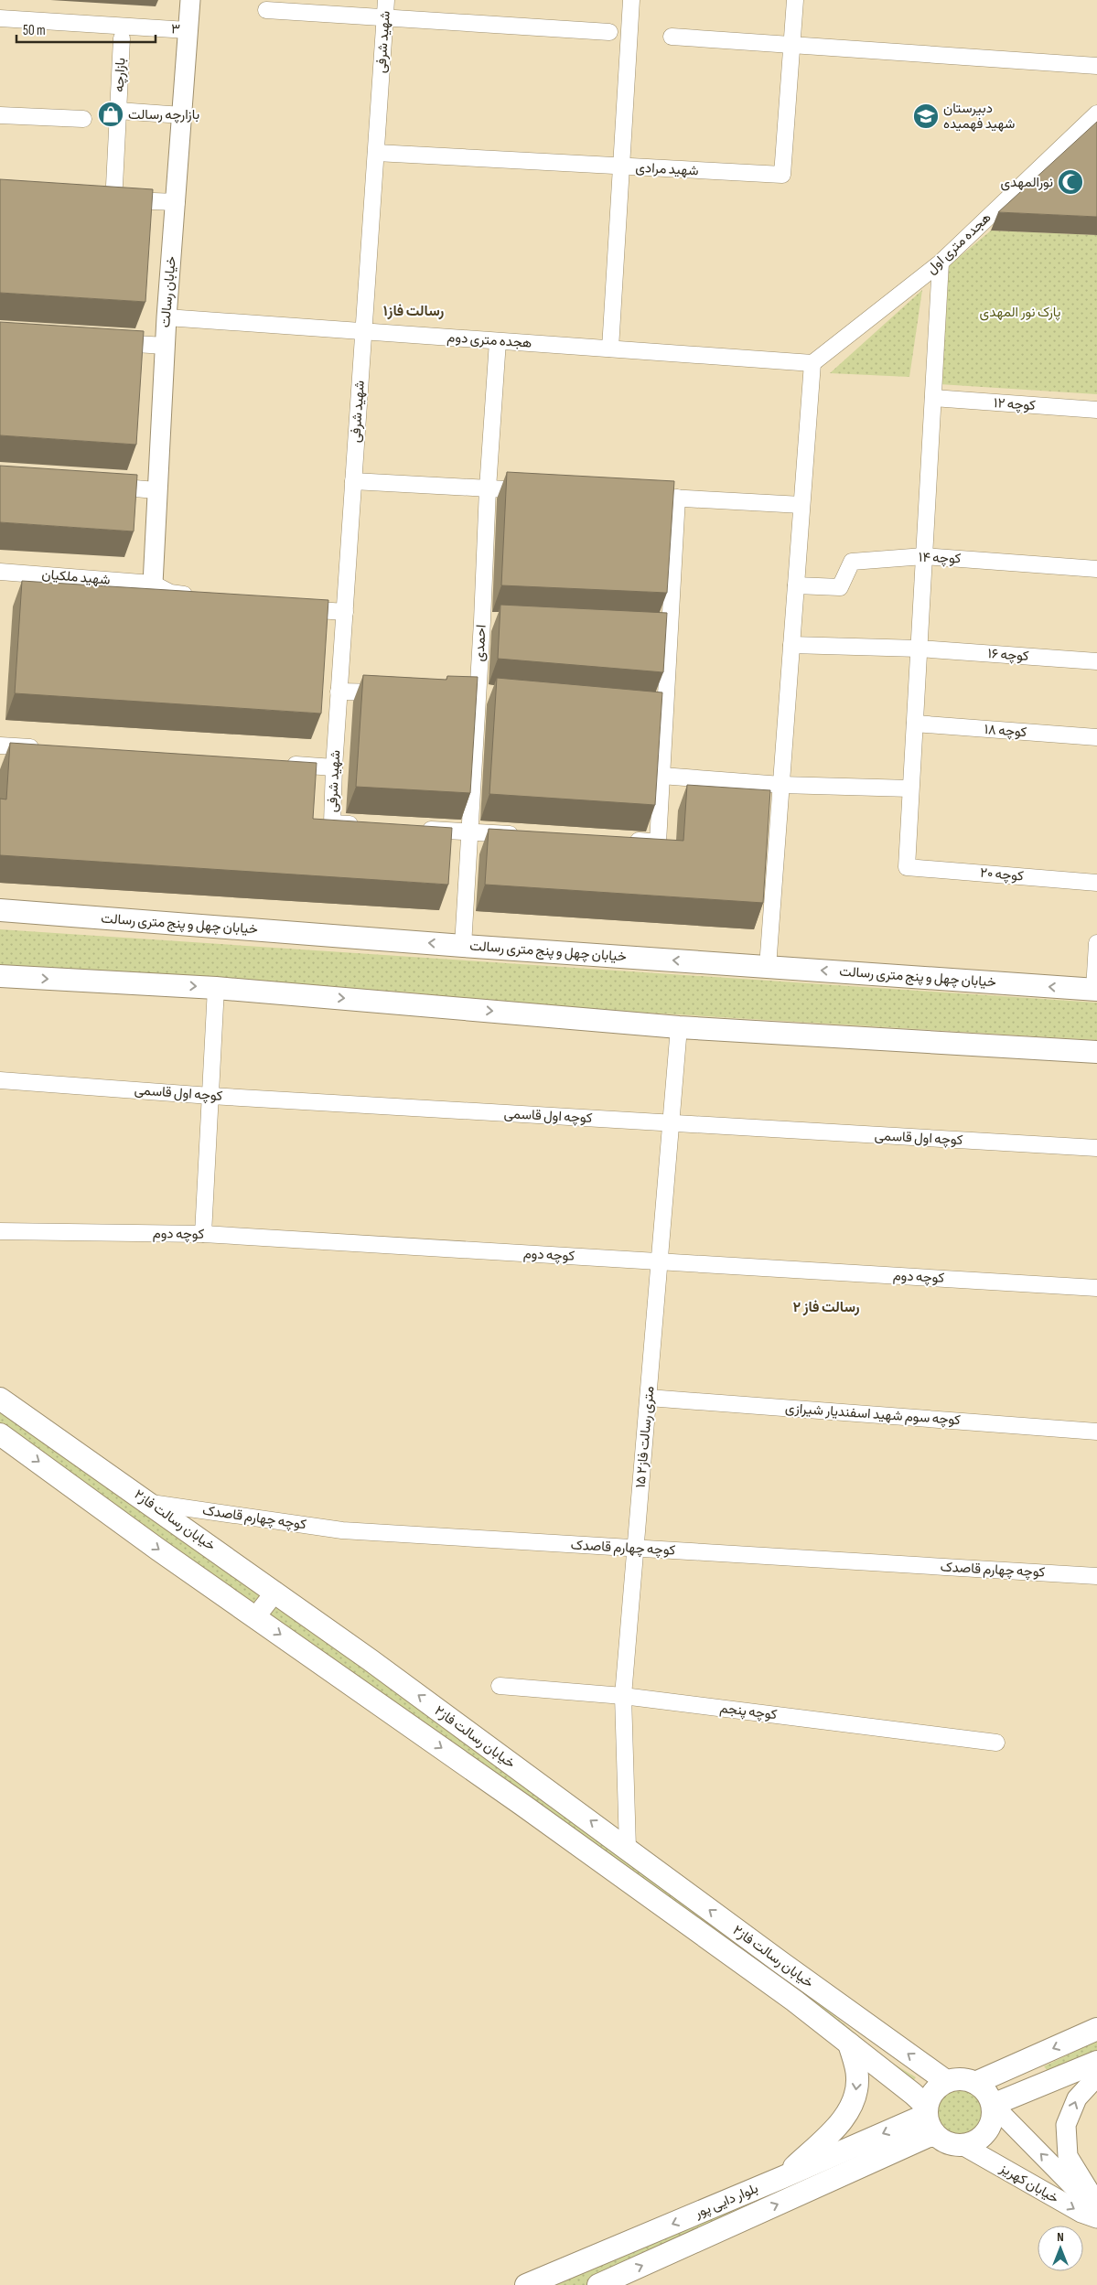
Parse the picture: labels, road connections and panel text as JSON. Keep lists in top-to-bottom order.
{
  "streets": {
    "main road": ["خیابان چهل و پنج متری رسالت", "خیابان رسالت فاز۲", "بلوار دایی پور"],
    "street": [
      "۳",
      "شهید شرفی",
      "بازارچه",
      "شهید مرادی",
      "هجده متری اول",
      "خیابان رسالت",
      "هجده متری دوم",
      "۱۲ کوچه",
      "‍‍ ۱۴ کوچه",
      "شهید ملکیان",
      "احمدی",
      "۱۶ کوچه",
      "۱۸ کوچه",
      "۲۰ کوچه",
      "کوچه اول قاسمی",
      "کوچه دوم",
      "کوچه سوم شهید اسفندیار شیرازی",
      "۱۵ متری رسالت فاز۲",
      "کوچه چهارم قاصدک",
      "کوچه پنجم",
      "خیابان کهریز"
    ]
  },
  "crossings": [
    ["۳", "خیابان رسالت"],
    ["شهید شرفی", "شهید مرادی"],
    ["شهید شرفی", "هجده متری دوم"],
    ["بازارچه", "خیابان رسالت"],
    ["هجده متری اول", "هجده متری دوم"],
    ["خیابان رسالت", "هجده متری دوم"],
    ["خیابان رسالت", "شهید ملکیان"],
    ["هجده متری دوم", "احمدی"],
    ["احمدی", "خیابان چهل و پنج متری رسالت"],
    ["کوچه اول قاسمی", "۱۵ متری رسالت فاز۲"],
    ["کوچه دوم", "۱۵ متری رسالت فاز۲"],
    ["کوچه سوم شهید اسفندیار شیرازی", "۱۵ متری رسالت فاز۲"],
    ["۱۵ متری رسالت فاز۲", "کوچه چهارم قاصدک"],
    ["۱۵ متری رسالت فاز۲", "خیابان رسالت فاز۲"],
    ["۱۵ متری رسالت فاز۲", "کوچه پنجم"],
    ["کوچه چهارم قاصدک", "خیابان رسالت فاز۲"],
    ["خیابان رسالت فاز۲", "خیابان کهریز"],
    ["خیابان رسالت فاز۲", "بلوار دایی پور"],
    ["خیابان کهریز", "بلوار دایی پور"]
  ],
  "districts": ["رسالت فاز۱", "رسالت فاز ۲"],
  "parks": ["پارک نور المهدی"],
  "places": {
    "shop": ["بازارچه رسالت"],
    "school or university": ["دبیرستان شهید فهمیده"],
    "mosque": ["نورالمهدی"]
  },
  "scale_bar": "50 m",
  "north": "top"
}
